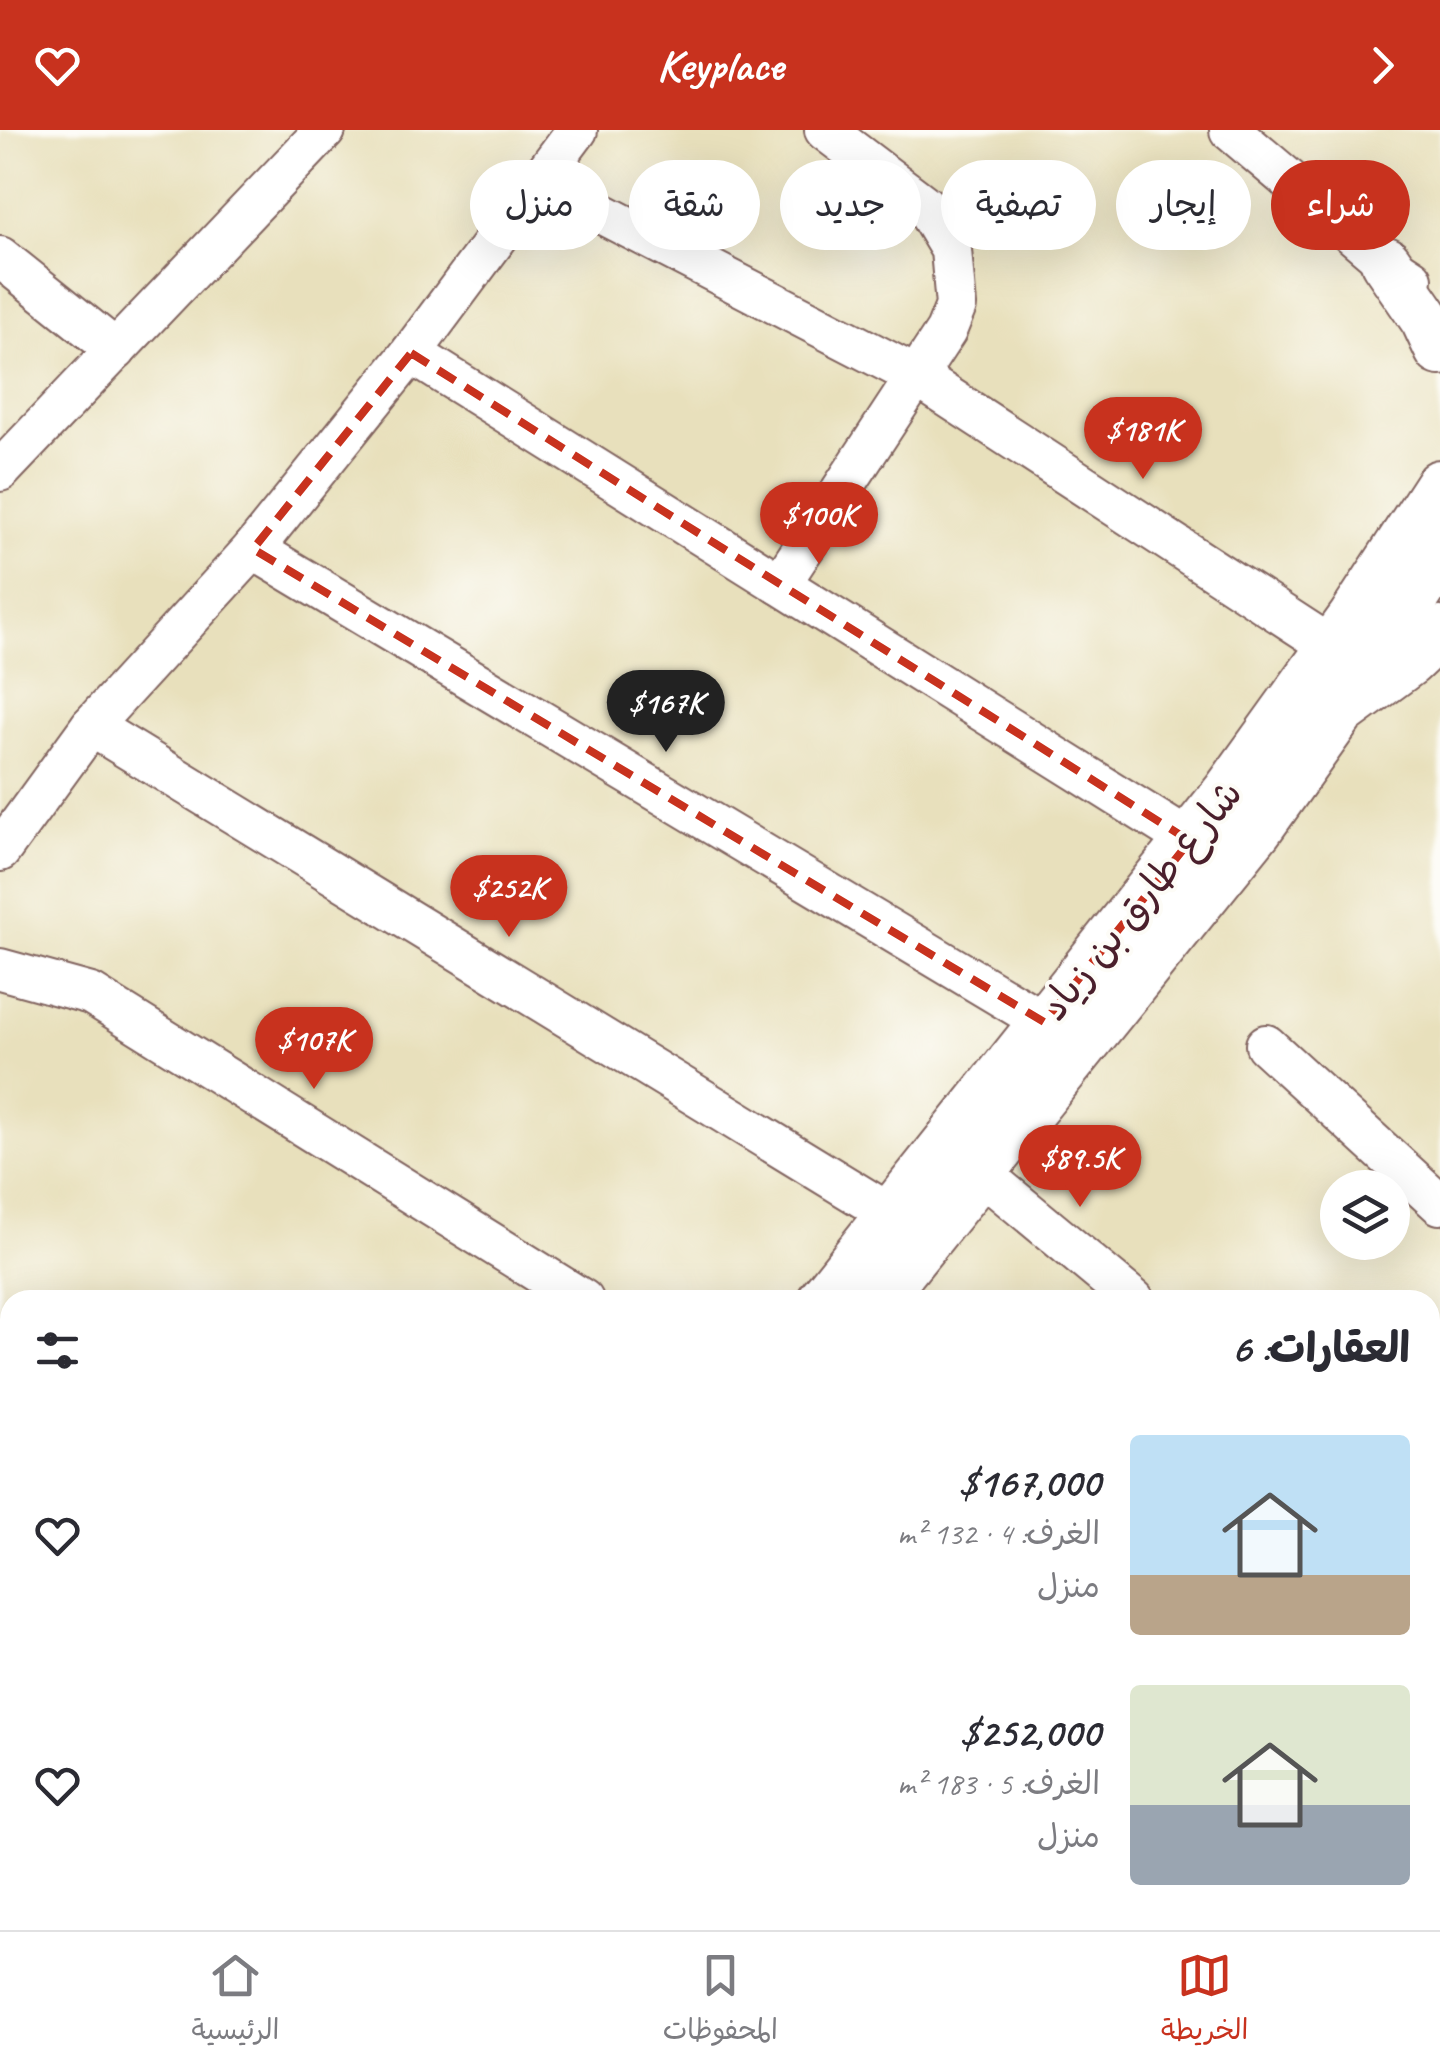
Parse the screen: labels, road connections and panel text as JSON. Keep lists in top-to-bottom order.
{
  "streets": {
    "main road": ["شارع طارق بن زياد"]
  },
  "page": {
    "header": "Keyplace",
    "chip": [
      "شراء",
      "إيجار",
      "تصفية",
      "جديد",
      "شقة",
      "منزل"
    ],
    "price": [
      "$181K",
      "$100K",
      "$167K",
      "$252K",
      "$107K",
      "$89.5K"
    ],
    "heading": "العقارات: 6",
    "list": [
      {
        "name": "$167,000",
        "note": "الغرف: 4 · 132 m² · منزل"
      },
      {
        "name": "$252,000",
        "note": "الغرف: 5 · 183 m² · منزل"
      }
    ],
    "tabs": ["الخريطة", "المحفوظات", "الرئيسية"]
  }
}
